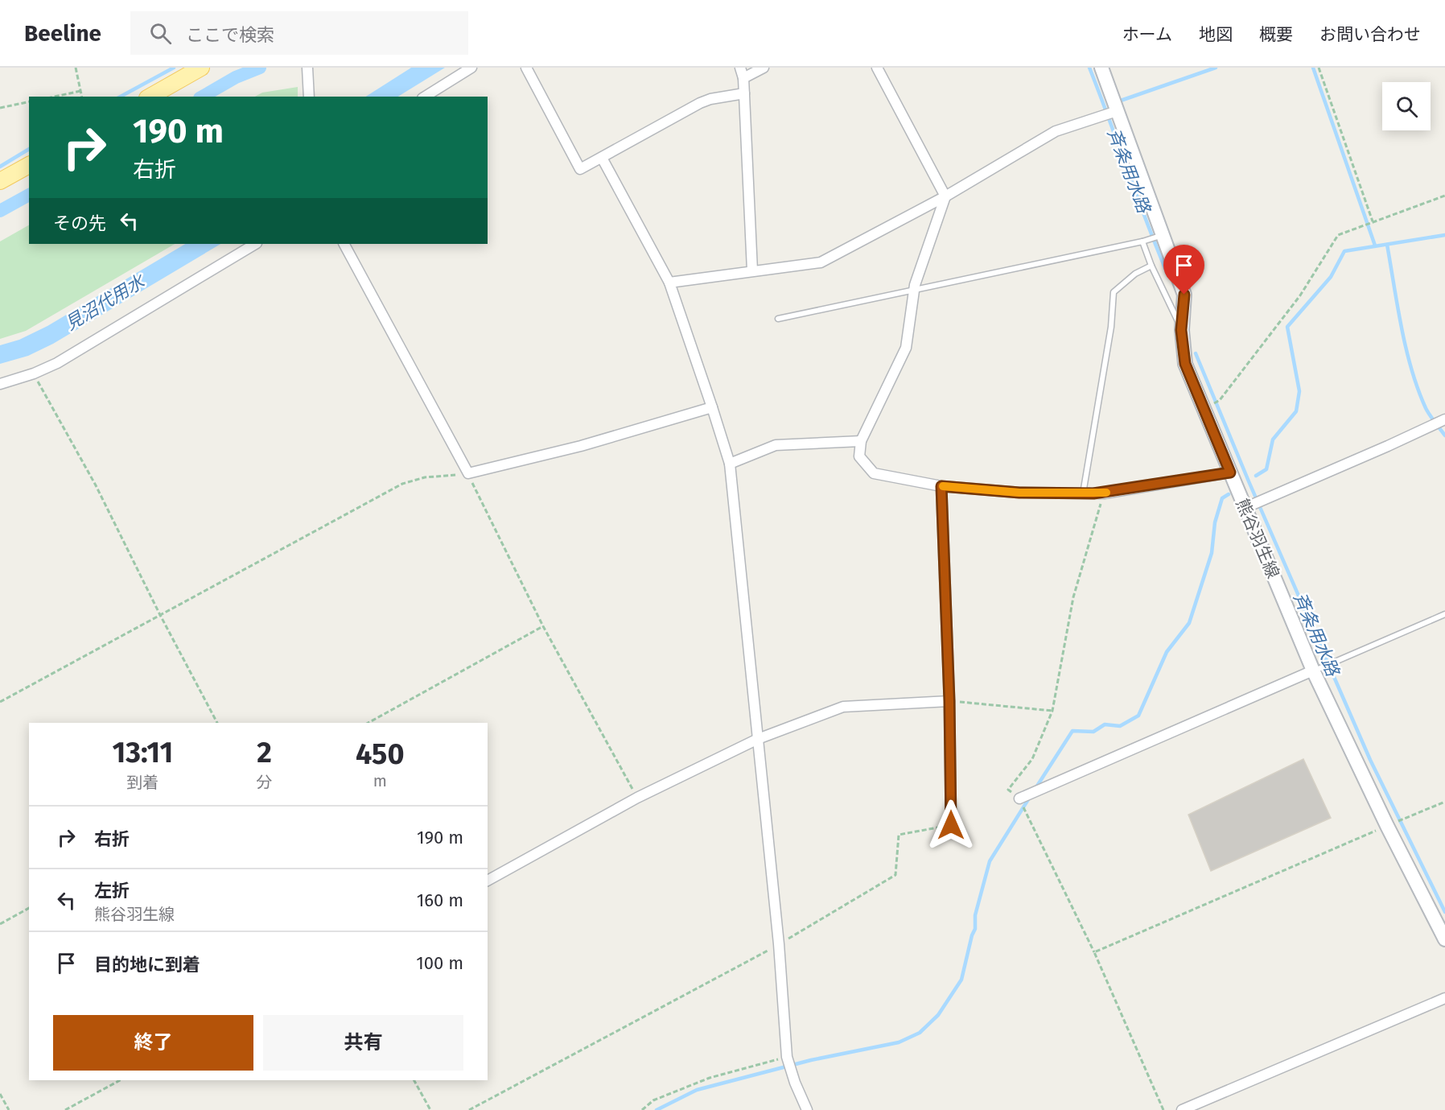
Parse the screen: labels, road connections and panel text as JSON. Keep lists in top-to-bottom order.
{
  "streets": {
    "main road": ["熊谷羽生線"]
  },
  "water": ["斉条用水路", "見沼代用水"],
  "page": {
    "header": "Beeline",
    "search": "ここで検索",
    "nav": [
      "ホーム",
      "地図",
      "概要",
      "お問い合わせ"
    ],
    "turn": ["190 m", "右折"],
    "then": "その先",
    "eta": [
      "13:11",
      "到着",
      "2",
      "分",
      "450",
      "m"
    ],
    "list": [
      {
        "name": "右折",
        "value": "190 m"
      },
      {
        "name": "左折",
        "note": "熊谷羽生線",
        "value": "160 m"
      },
      {
        "name": "目的地に到着",
        "value": "100 m"
      }
    ],
    "buttons": ["終了", "共有"]
  }
}
